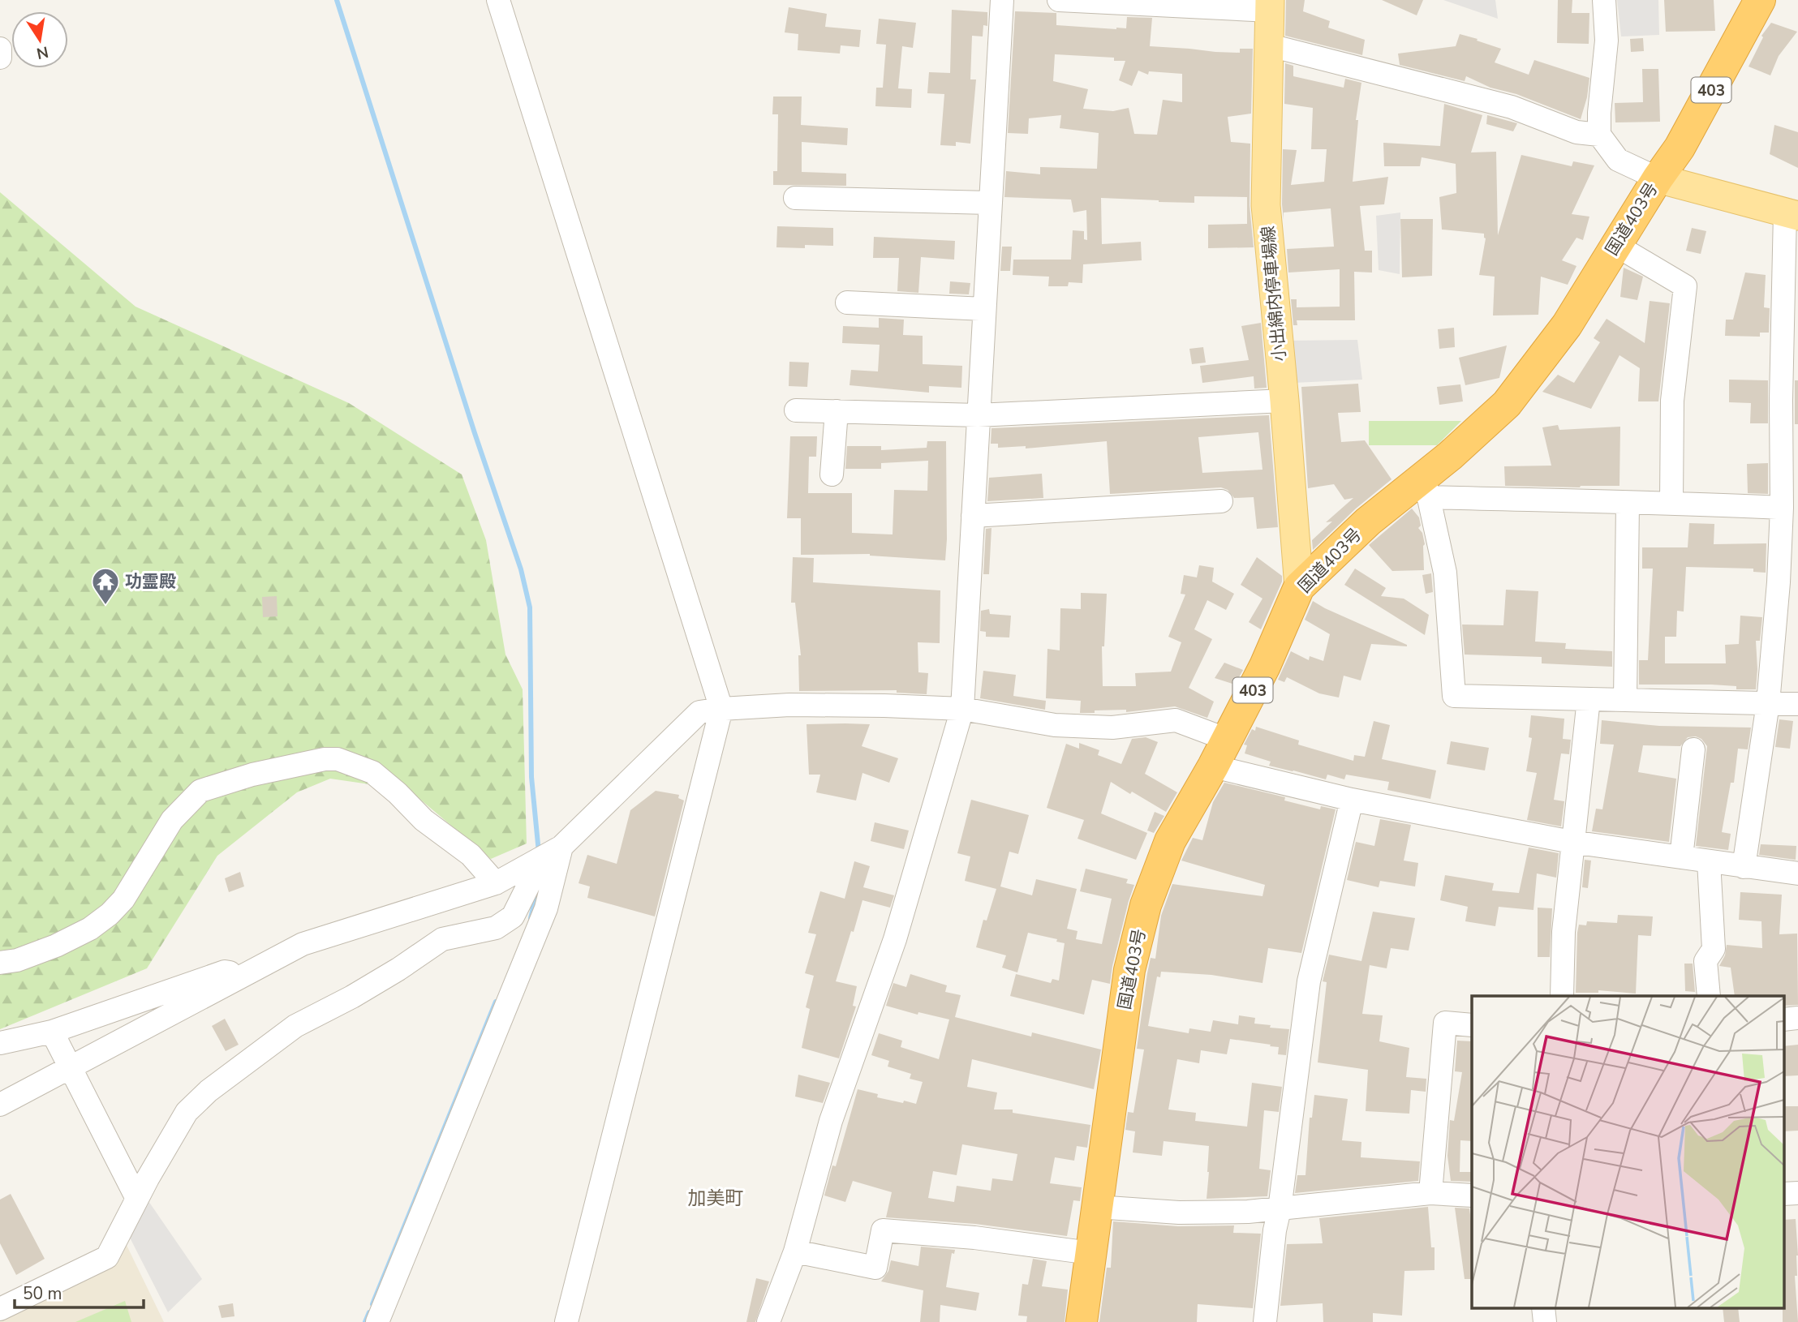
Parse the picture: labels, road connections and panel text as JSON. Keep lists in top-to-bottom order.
{
  "streets": {
    "highway": ["403", "国道403号"],
    "main road": ["小出綿内停車場線"]
  },
  "crossings": [
    ["国道403号", "小出綿内停車場線"]
  ],
  "districts": ["加美町"],
  "places": {
    "temple": ["功霊殿"]
  },
  "scale_bar": "50 m",
  "north": "bottom"
}
